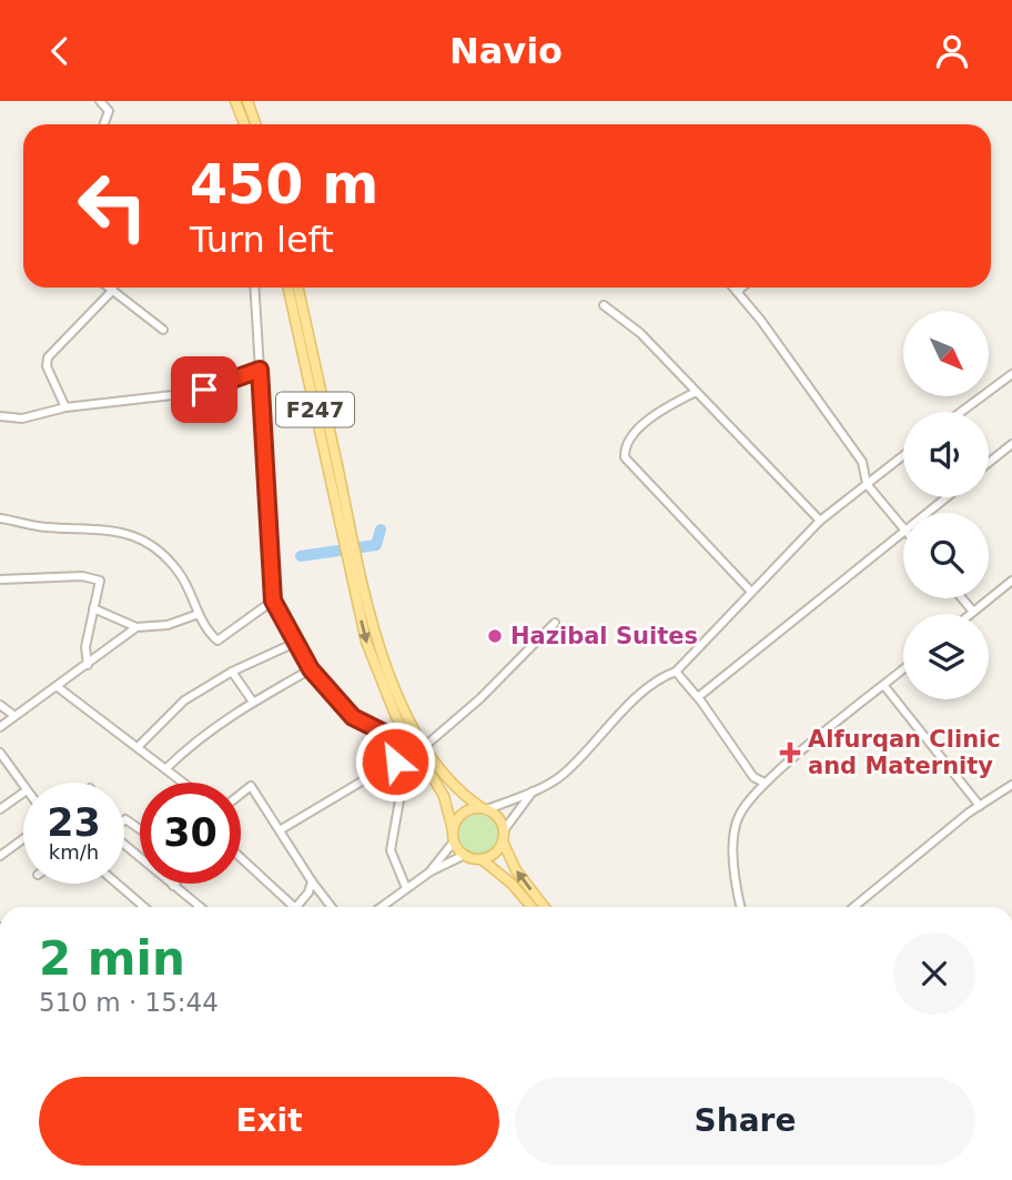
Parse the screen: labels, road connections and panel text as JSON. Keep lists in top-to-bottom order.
{
  "streets": {
    "main road": ["F247"]
  },
  "places": {
    "other": ["Hazibal Suites"],
    "health": ["Alfurqan Clinic and Maternity"]
  },
  "north": "bottom right",
  "page": {
    "header": "Navio",
    "turn": ["450 m", "Turn left"],
    "speed": "23 km/h",
    "limit": "30",
    "heading": ["2 min", "510 m · 15:44"],
    "buttons": ["Exit", "Share"]
  }
}
